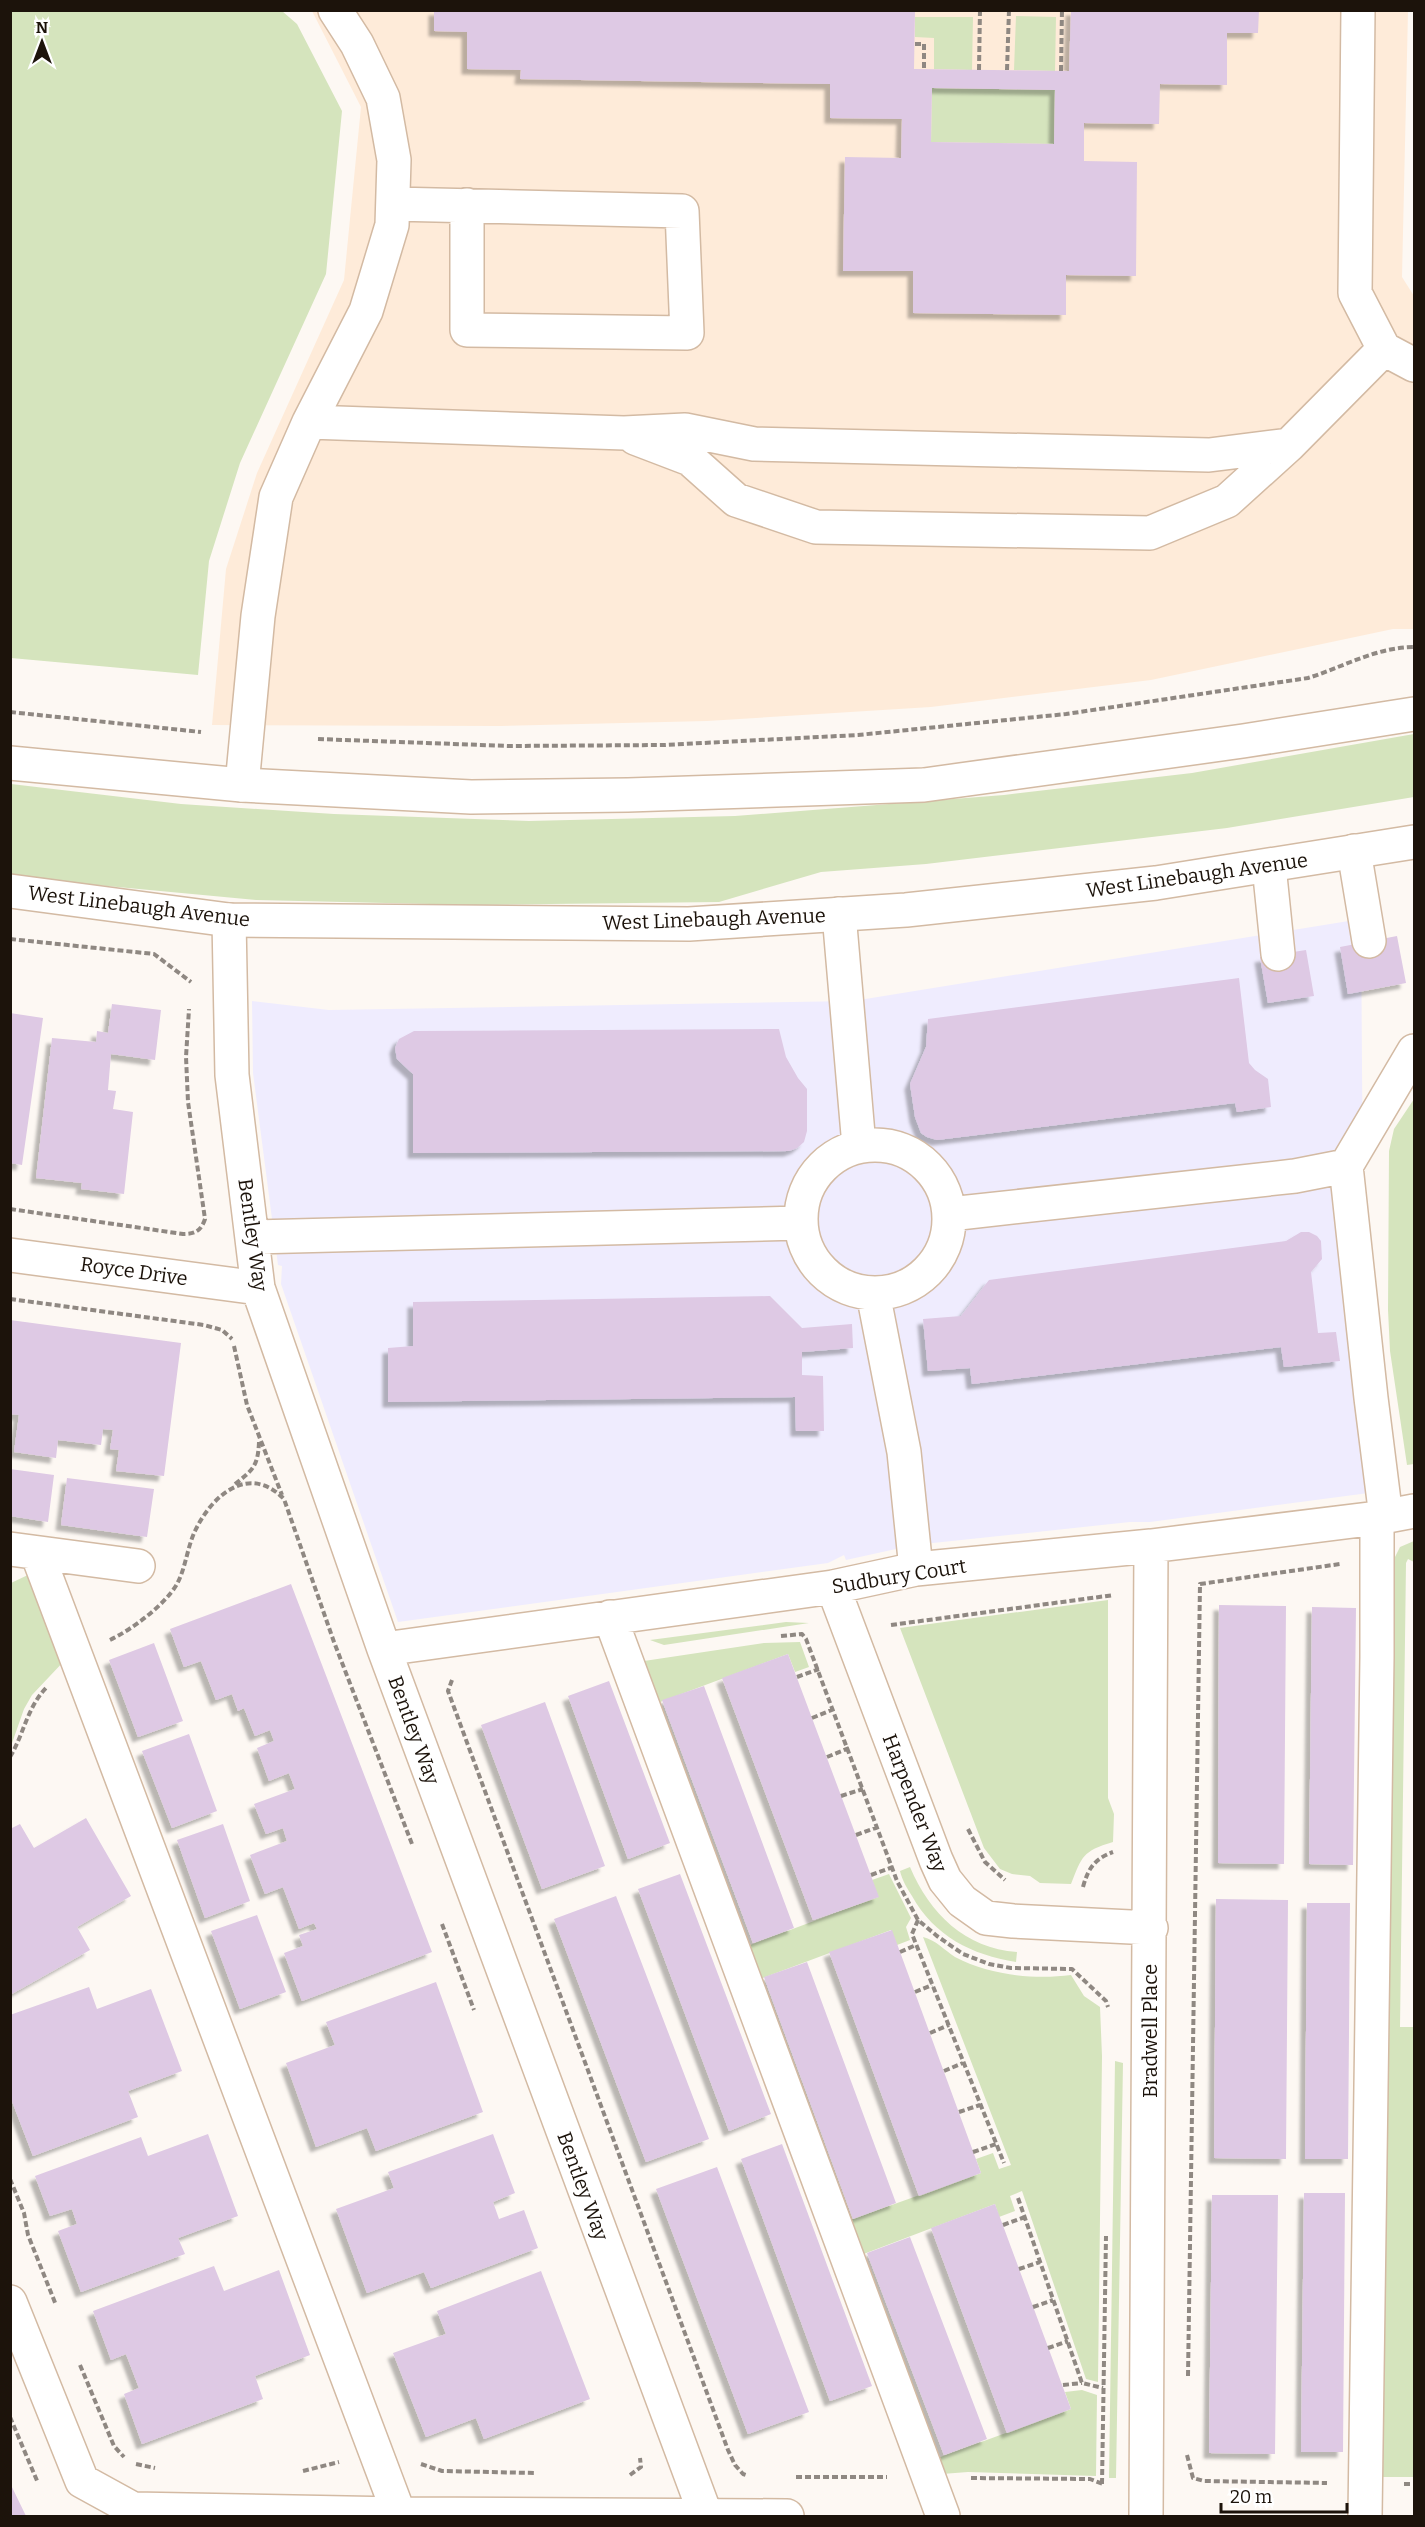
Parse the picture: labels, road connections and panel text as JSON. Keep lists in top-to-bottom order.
{
  "streets": {
    "street": [
      "West Linebaugh Avenue",
      "Bentley Way",
      "Royce Drive",
      "Sudbury Court",
      "Harpender Way",
      "Bradwell Place"
    ]
  },
  "crossings": [
    ["West Linebaugh Avenue", "Bentley Way"],
    ["Bentley Way", "Royce Drive"],
    ["Bentley Way", "Sudbury Court"],
    ["Sudbury Court", "Harpender Way"],
    ["Sudbury Court", "Bradwell Place"],
    ["Harpender Way", "Bradwell Place"]
  ],
  "scale_bar": "20 m",
  "north": "top"
}
